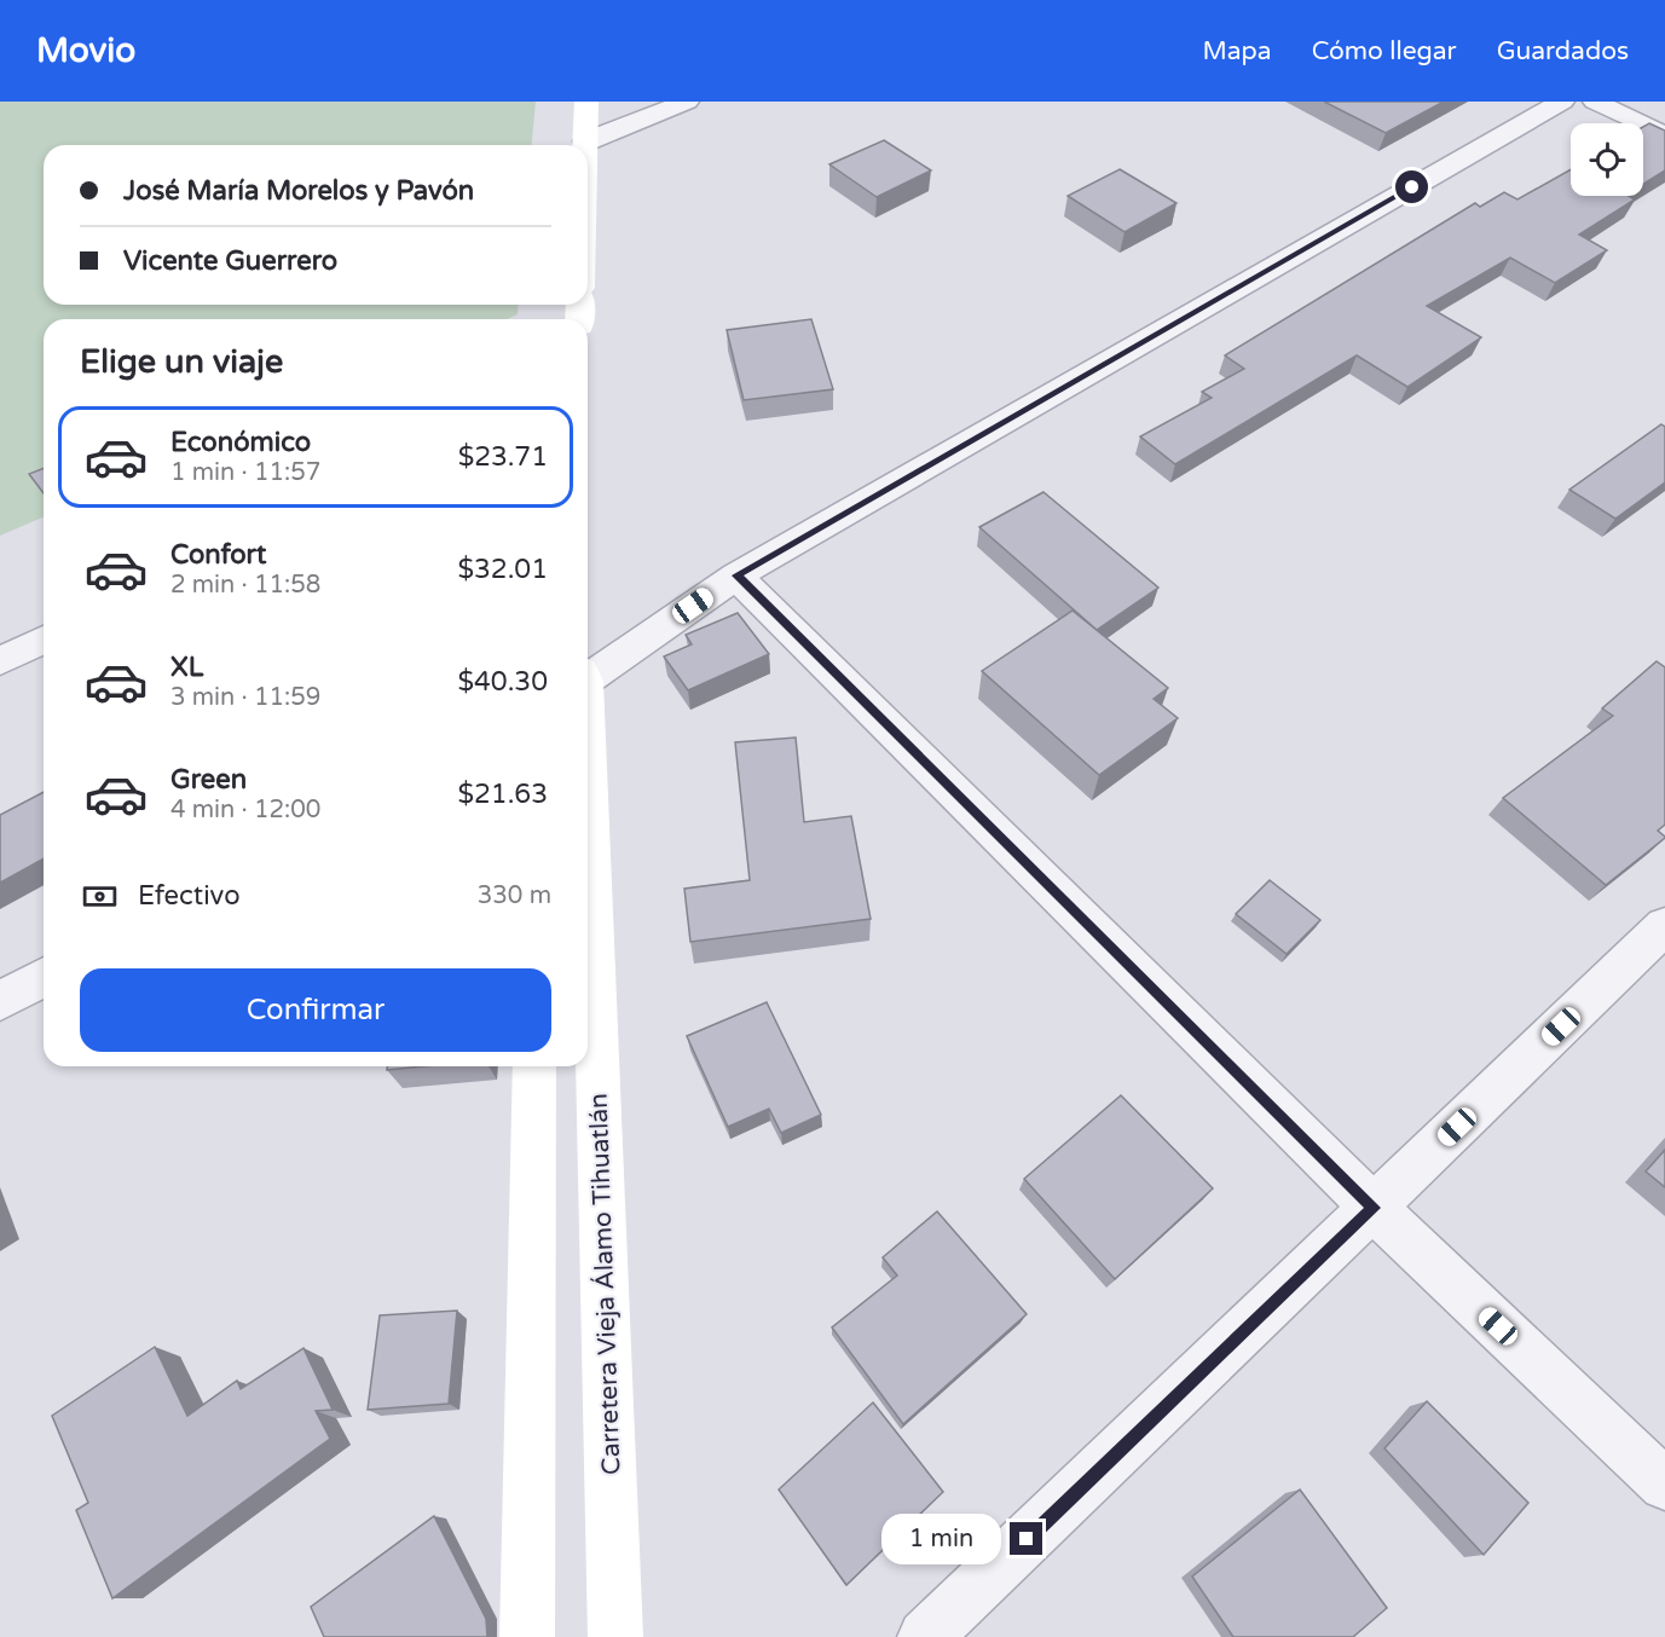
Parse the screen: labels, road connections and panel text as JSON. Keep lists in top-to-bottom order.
{
  "streets": {
    "main road": ["Carretera Vieja Álamo Tihuatlán"]
  },
  "page": {
    "header": "Movio",
    "nav": ["Mapa", "Cómo llegar", "Guardados"],
    "banner": ["José María Morelos y Pavón", "Vicente Guerrero"],
    "heading": "Elige un viaje",
    "list": [
      {
        "name": "Económico",
        "note": "1 min · 11:57",
        "value": "$23.71"
      },
      {
        "name": "Confort",
        "note": "2 min · 11:58",
        "value": "$32.01"
      },
      {
        "name": "XL",
        "note": "3 min · 11:59",
        "value": "$40.30"
      },
      {
        "name": "Green",
        "note": "4 min · 12:00",
        "value": "$21.63"
      }
    ],
    "pay": ["Efectivo", "330 m"],
    "buttons": "Confirmar",
    "bubble": "1 min"
  }
}
